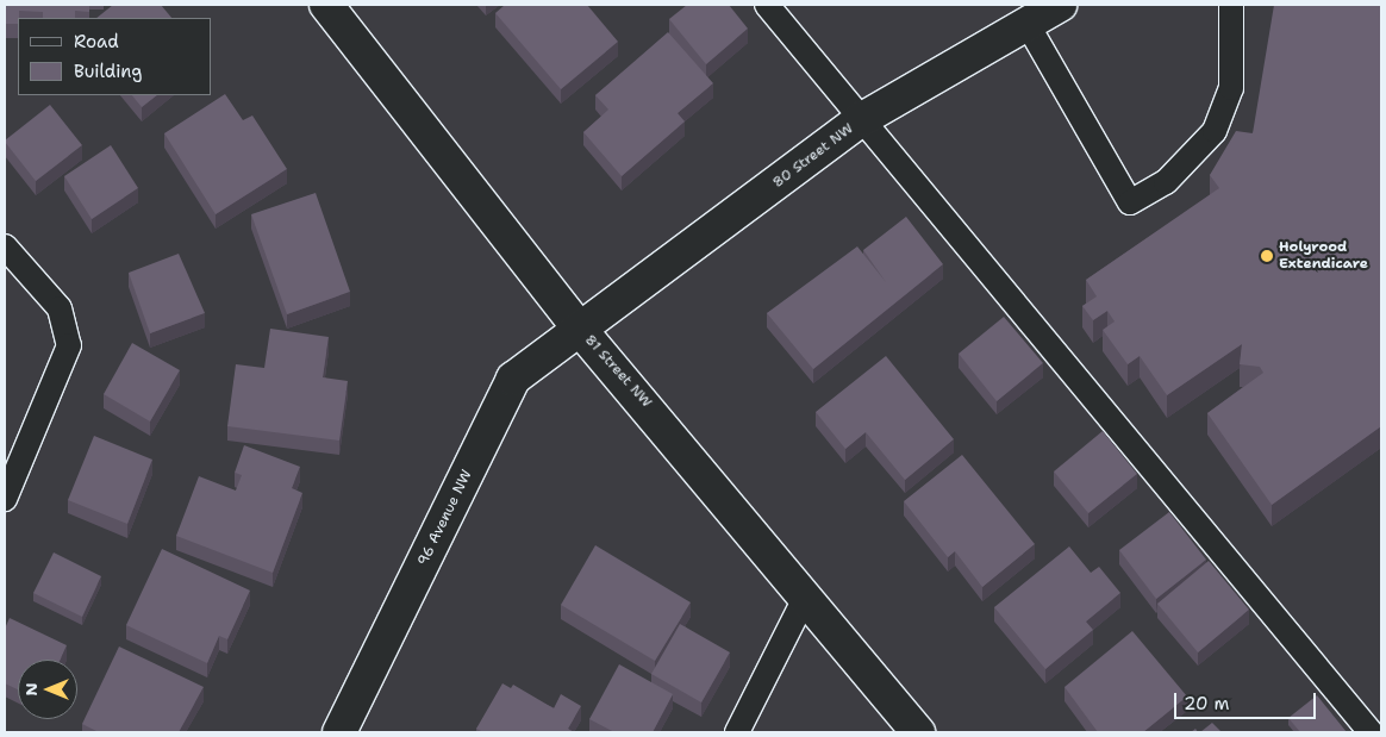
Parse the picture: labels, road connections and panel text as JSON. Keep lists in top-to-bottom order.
{
  "streets": {
    "street": ["80 Street NW", "81 Street NW", "96 Avenue NW"]
  },
  "crossings": [
    ["80 Street NW", "81 Street NW"],
    ["80 Street NW", "96 Avenue NW"],
    ["81 Street NW", "96 Avenue NW"]
  ],
  "places": ["Holyrood Extendicare"],
  "legend": ["Road", "Building"],
  "scale_bar": "20 m",
  "north": "left"
}
